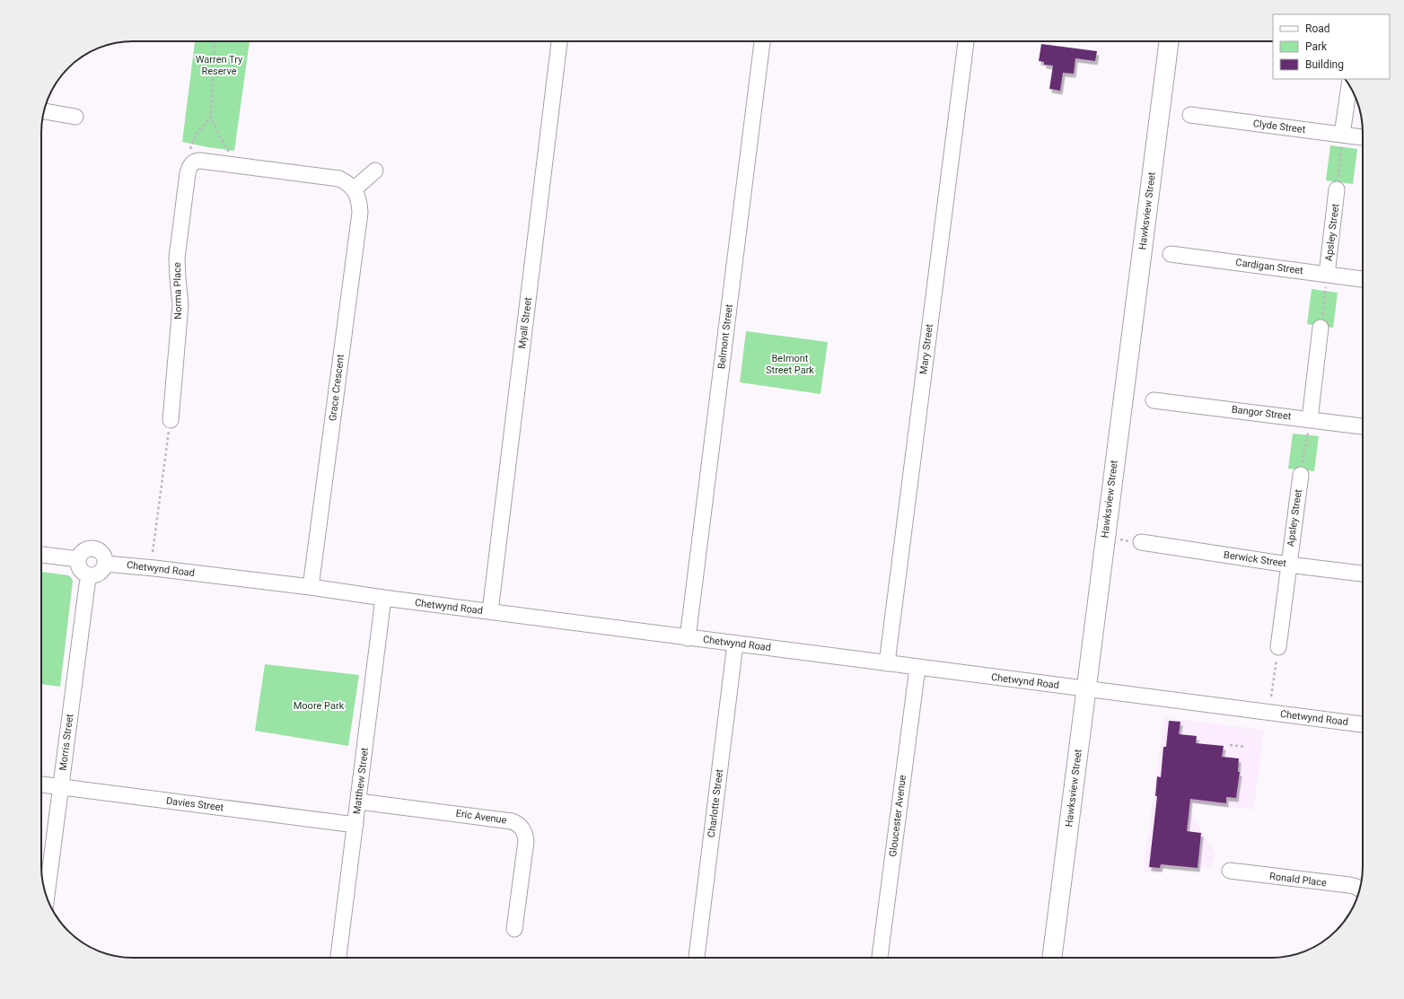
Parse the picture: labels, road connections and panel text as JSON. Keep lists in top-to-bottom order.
{
  "streets": {
    "main road": ["Hawksview Street"],
    "street": [
      "Clyde Street",
      "Apsley Street",
      "Cardigan Street",
      "Norma Place",
      "Myall Street",
      "Belmont Street",
      "Mary Street",
      "Grace Crescent",
      "Bangor Street",
      "Berwick Street",
      "Chetwynd Road",
      "Morris Street",
      "Matthew Street",
      "Charlotte Street",
      "Davies Street",
      "Gloucester Avenue",
      "Eric Avenue",
      "Ronald Place"
    ]
  },
  "crossings": [
    ["Hawksview Street", "Chetwynd Road"],
    ["Apsley Street", "Cardigan Street"],
    ["Apsley Street", "Berwick Street"],
    ["Myall Street", "Chetwynd Road"],
    ["Belmont Street", "Chetwynd Road"],
    ["Mary Street", "Chetwynd Road"],
    ["Grace Crescent", "Chetwynd Road"],
    ["Chetwynd Road", "Morris Street"],
    ["Chetwynd Road", "Matthew Street"],
    ["Chetwynd Road", "Charlotte Street"],
    ["Chetwynd Road", "Gloucester Avenue"],
    ["Morris Street", "Davies Street"],
    ["Matthew Street", "Davies Street"],
    ["Matthew Street", "Eric Avenue"]
  ],
  "parks": ["Warren Try Reserve", "Belmont Street Park", "Moore Park"],
  "legend": ["Road", "Park", "Building"]
}
